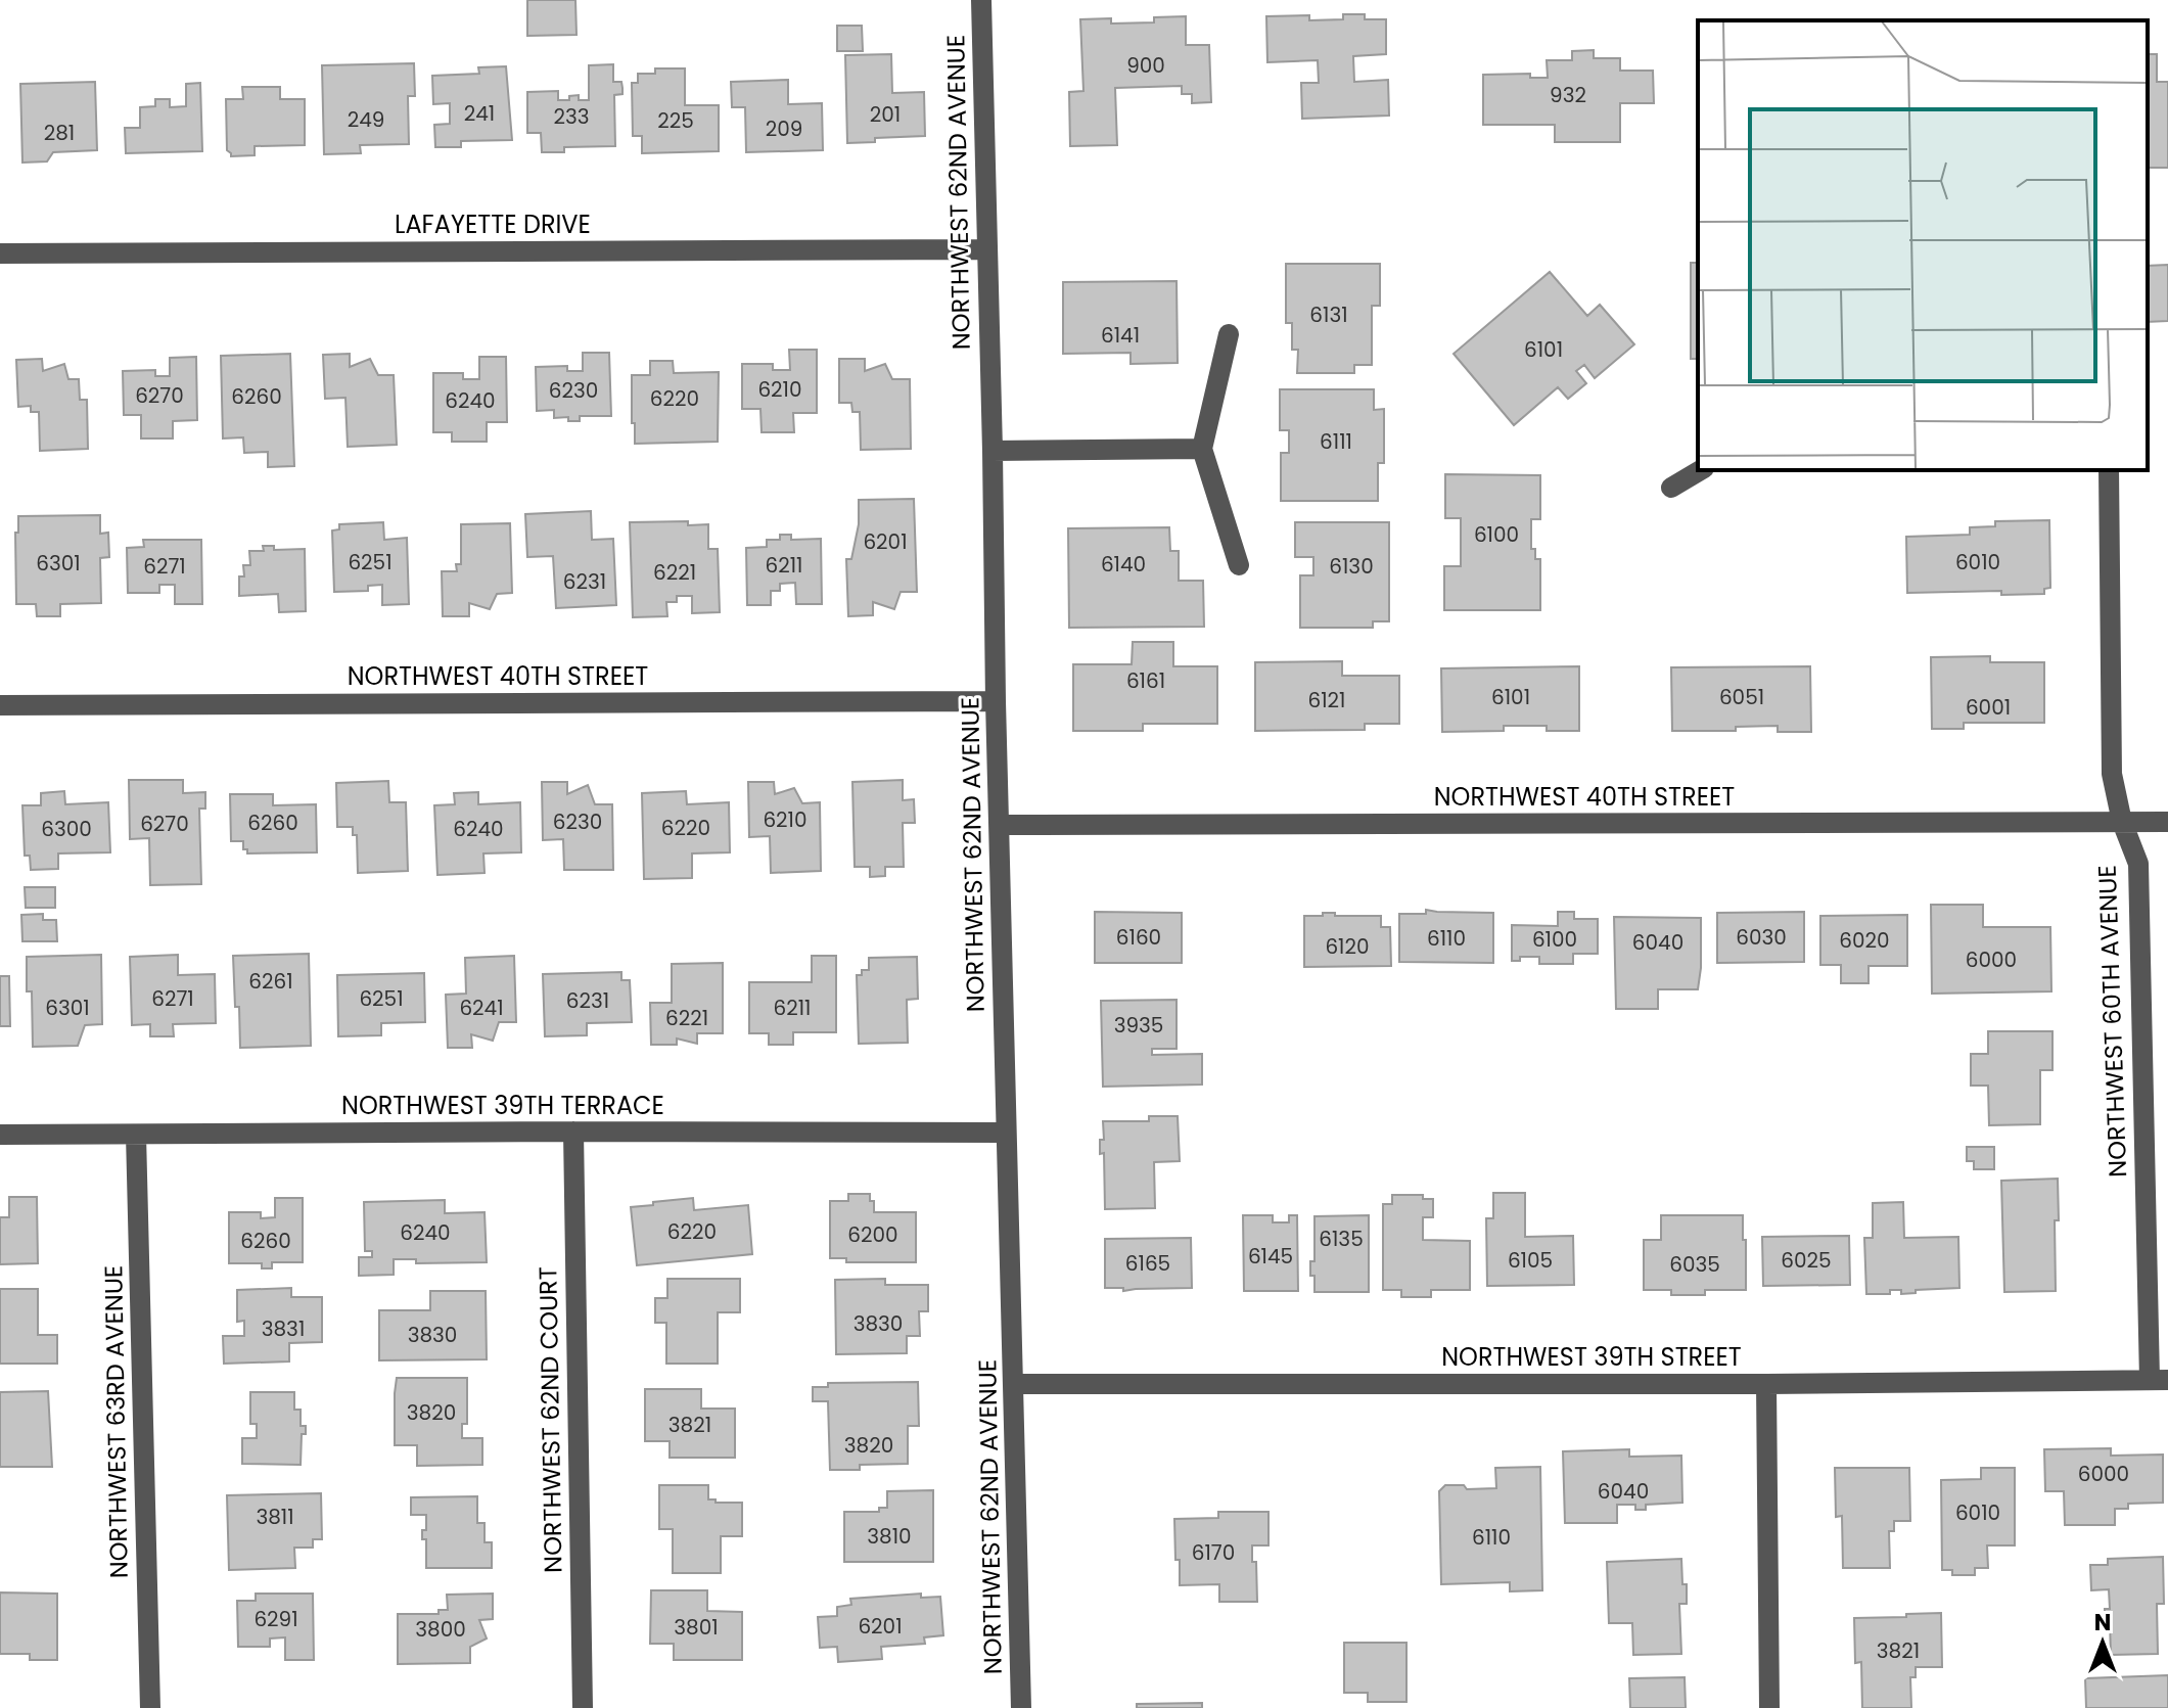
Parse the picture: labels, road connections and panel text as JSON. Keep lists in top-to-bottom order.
{
  "streets": {
    "street": [
      "NORTHWEST 62ND AVENUE",
      "LAFAYETTE DRIVE",
      "NORTHWEST 40TH STREET",
      "NORTHWEST 60TH AVENUE",
      "NORTHWEST 39TH TERRACE",
      "NORTHWEST 39TH STREET",
      "NORTHWEST 62ND COURT",
      "NORTHWEST 63RD AVENUE"
    ]
  },
  "crossings": [
    ["NORTHWEST 62ND AVENUE", "LAFAYETTE DRIVE"],
    ["NORTHWEST 62ND AVENUE", "NORTHWEST 40TH STREET"],
    ["NORTHWEST 62ND AVENUE", "NORTHWEST 39TH TERRACE"],
    ["NORTHWEST 62ND AVENUE", "NORTHWEST 39TH STREET"],
    ["NORTHWEST 40TH STREET", "NORTHWEST 60TH AVENUE"],
    ["NORTHWEST 60TH AVENUE", "NORTHWEST 39TH STREET"],
    ["NORTHWEST 39TH TERRACE", "NORTHWEST 62ND COURT"],
    ["NORTHWEST 39TH TERRACE", "NORTHWEST 63RD AVENUE"]
  ],
  "house_numbers": [
    "900",
    "932",
    "241",
    "201",
    "233",
    "249",
    "225",
    "209",
    "281",
    "6131",
    "6141",
    "6101",
    "6210",
    "6230",
    "6270",
    "6260",
    "6220",
    "6240",
    "6111",
    "6100",
    "6201",
    "6251",
    "6010",
    "6301",
    "6140",
    "6211",
    "6271",
    "6130",
    "6221",
    "6231",
    "6161",
    "6101",
    "6051",
    "6121",
    "6001",
    "6210",
    "6230",
    "6260",
    "6270",
    "6220",
    "6300",
    "6240",
    "6160",
    "6030",
    "6110",
    "6100",
    "6020",
    "6040",
    "6120",
    "6000",
    "6261",
    "6271",
    "6251",
    "6231",
    "6301",
    "6241",
    "6211",
    "6221",
    "3935",
    "6220",
    "6240",
    "6200",
    "6135",
    "6260",
    "6145",
    "6105",
    "6025",
    "6165",
    "6035",
    "3830",
    "3831",
    "3830",
    "3820",
    "3821",
    "3820",
    "6000",
    "6040",
    "6010",
    "3811",
    "3810",
    "6110",
    "6170",
    "6291",
    "6201",
    "3801",
    "3800",
    "3821"
  ],
  "north": "top"
}
